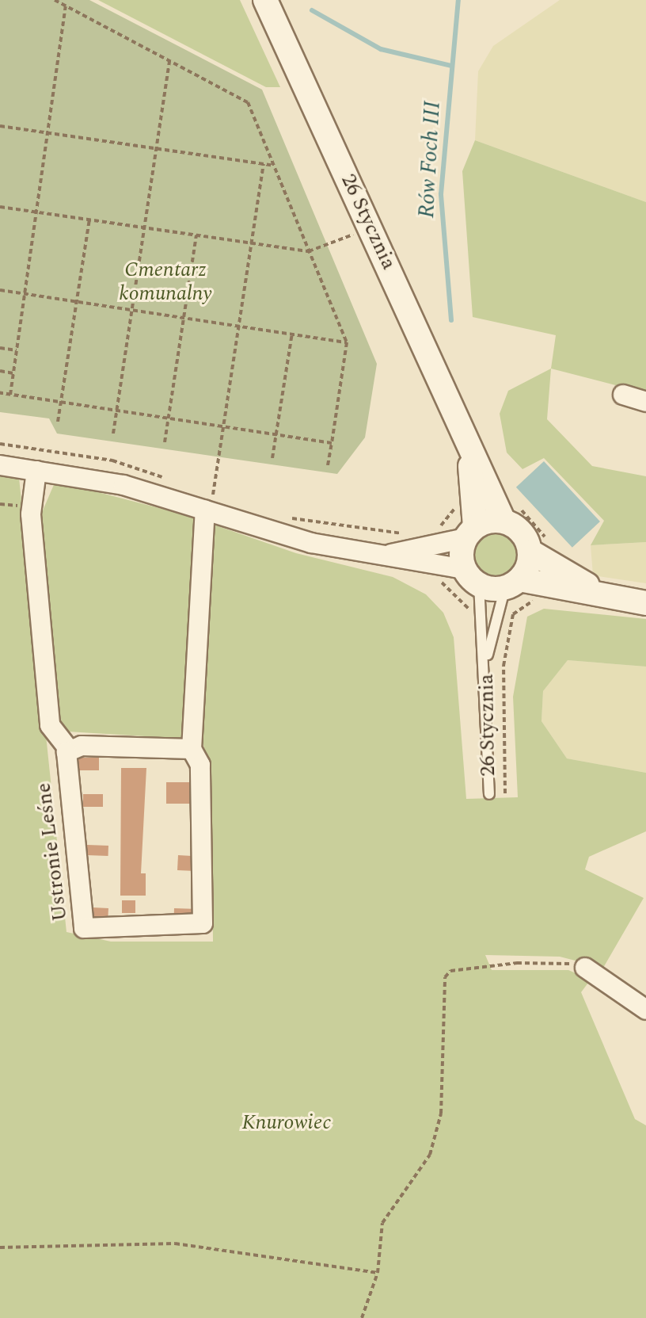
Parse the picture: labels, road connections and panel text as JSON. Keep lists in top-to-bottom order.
{
  "streets": {
    "street": ["26 Stycznia", "Ustronie Leśne"]
  },
  "water": ["Rów Foch III"],
  "parks": ["Cmentarz komunalny", "Knurowiec"]
}
